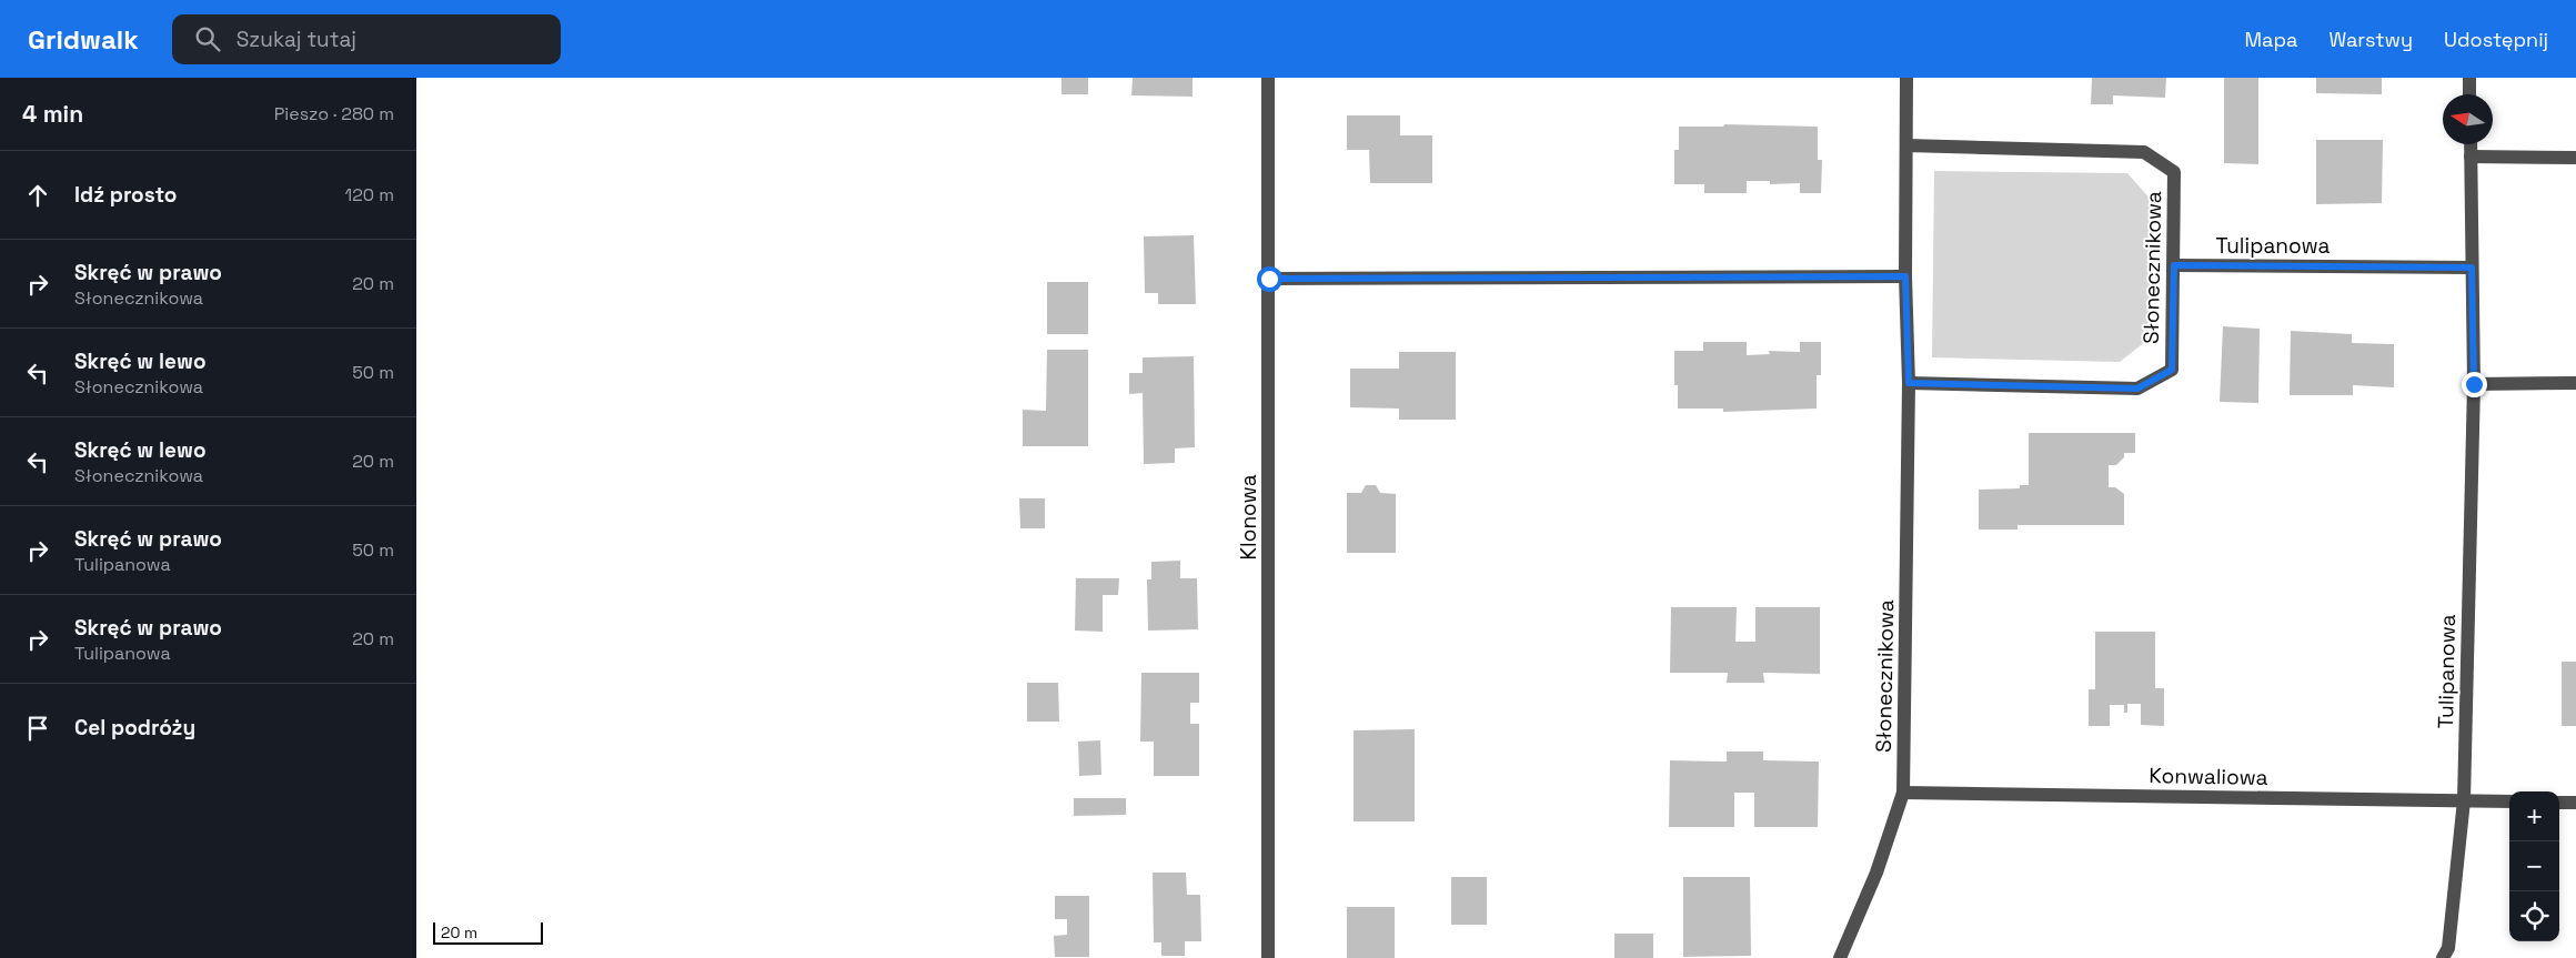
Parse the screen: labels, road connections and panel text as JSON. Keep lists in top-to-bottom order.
{
  "streets": {
    "street": [
      "Tulipanowa",
      "Słonecznikowa",
      "Klonowa",
      "Konwaliowa"
    ]
  },
  "crossings": [
    ["Tulipanowa", "Słonecznikowa"],
    ["Tulipanowa", "Konwaliowa"],
    ["Słonecznikowa", "Konwaliowa"]
  ],
  "scale_bar": "20 m",
  "north": "left",
  "page": {
    "header": "Gridwalk",
    "search": "Szukaj tutaj",
    "nav": ["Mapa", "Warstwy", "Udostępnij"],
    "heading": ["4 min", "Pieszo · 280 m"],
    "list": [
      ["Idź prosto", "120 m"],
      ["Skręć w prawo", "Słonecznikowa", "20 m"],
      ["Skręć w lewo", "Słonecznikowa", "50 m"],
      ["Skręć w lewo", "Słonecznikowa", "20 m"],
      ["Skręć w prawo", "Tulipanowa", "50 m"],
      ["Skręć w prawo", "Tulipanowa", "20 m"],
      "Cel podróży"
    ],
    "map_buttons": ["+", "−"],
    "scale": "20 m"
  }
}
